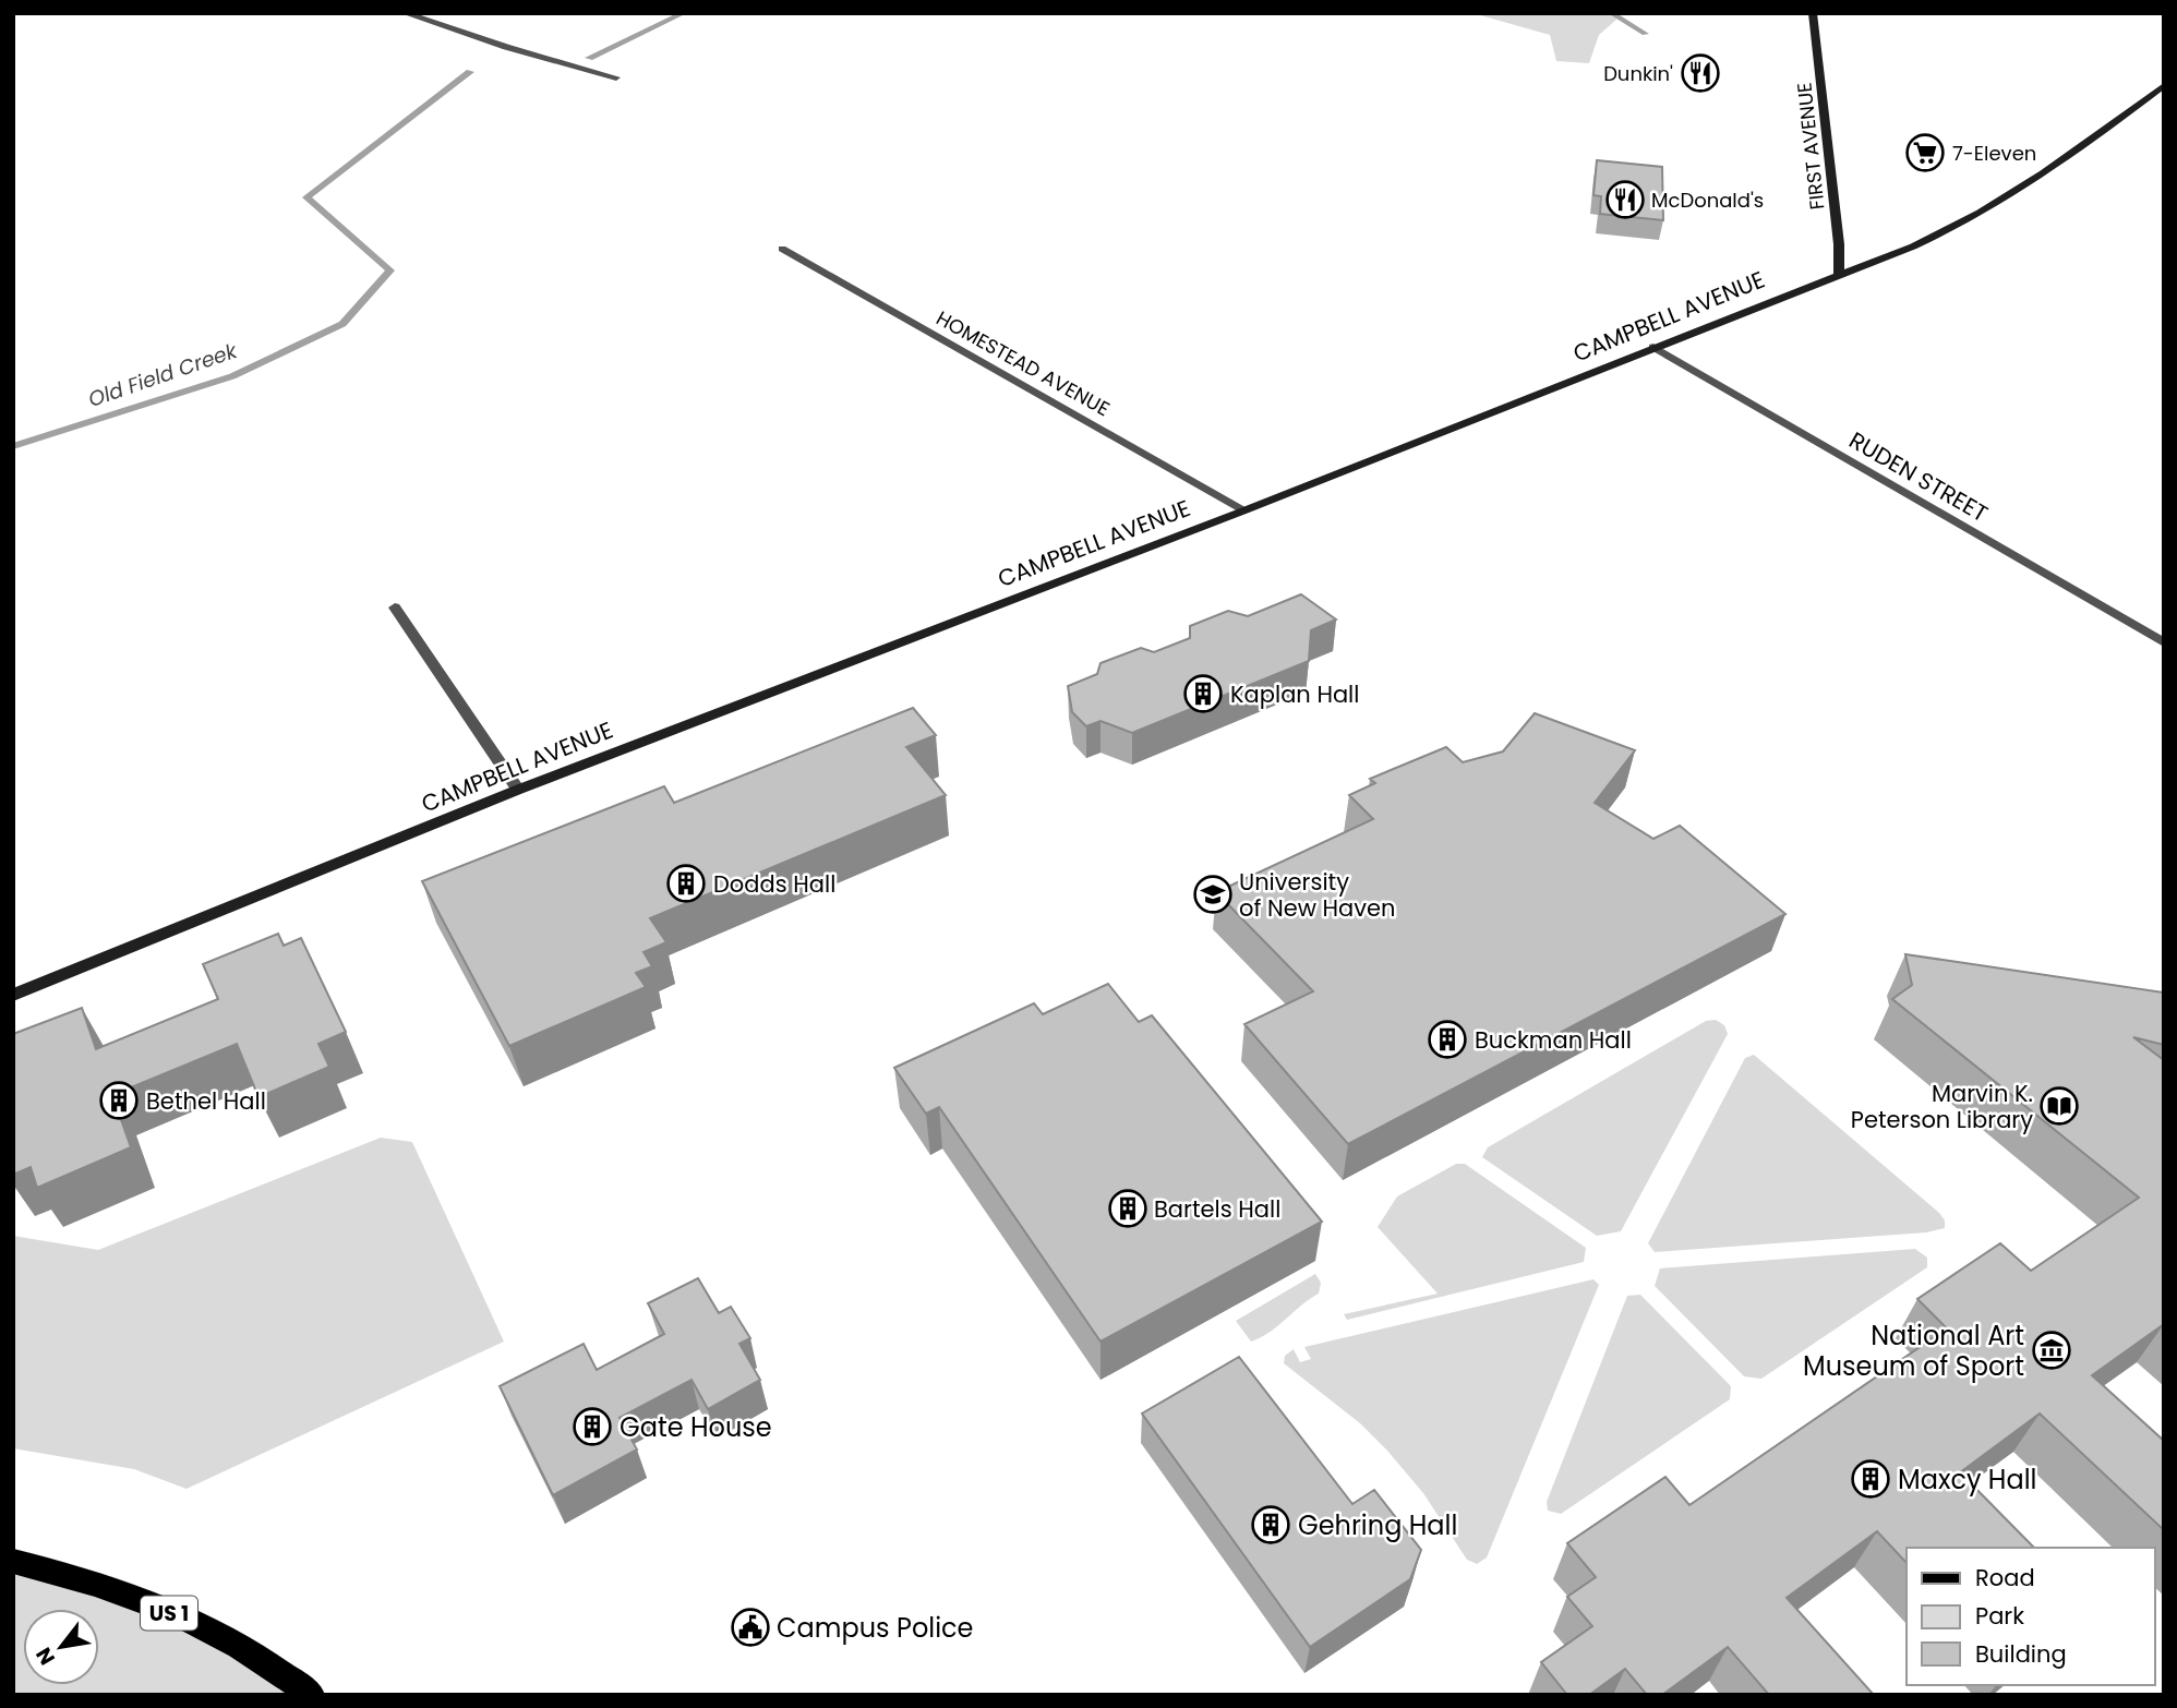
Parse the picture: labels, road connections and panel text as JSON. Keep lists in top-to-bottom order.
{
  "streets": {
    "main road": ["FIRST AVENUE", "CAMPBELL AVENUE", "US 1"],
    "street": ["HOMESTEAD AVENUE", "RUDEN STREET"]
  },
  "crossings": [
    ["FIRST AVENUE", "CAMPBELL AVENUE"],
    ["CAMPBELL AVENUE", "HOMESTEAD AVENUE"],
    ["CAMPBELL AVENUE", "RUDEN STREET"]
  ],
  "water": ["Old Field Creek"],
  "places": {
    "restaurant": ["Dunkin'", "McDonald's"],
    "supermarket": ["7-Eleven"],
    "building": [
      "Kaplan Hall",
      "Dodds Hall",
      "Buckman Hall",
      "Bethel Hall",
      "Bartels Hall",
      "Gate House",
      "Maxcy Hall",
      "Gehring Hall"
    ],
    "school or university": ["University of New Haven"],
    "library": ["Marvin K. Peterson Library"],
    "museum": ["National Art Museum of Sport"],
    "public building": ["Campus Police"]
  },
  "legend": ["Road", "Park", "Building"],
  "north": "bottom left"
}
